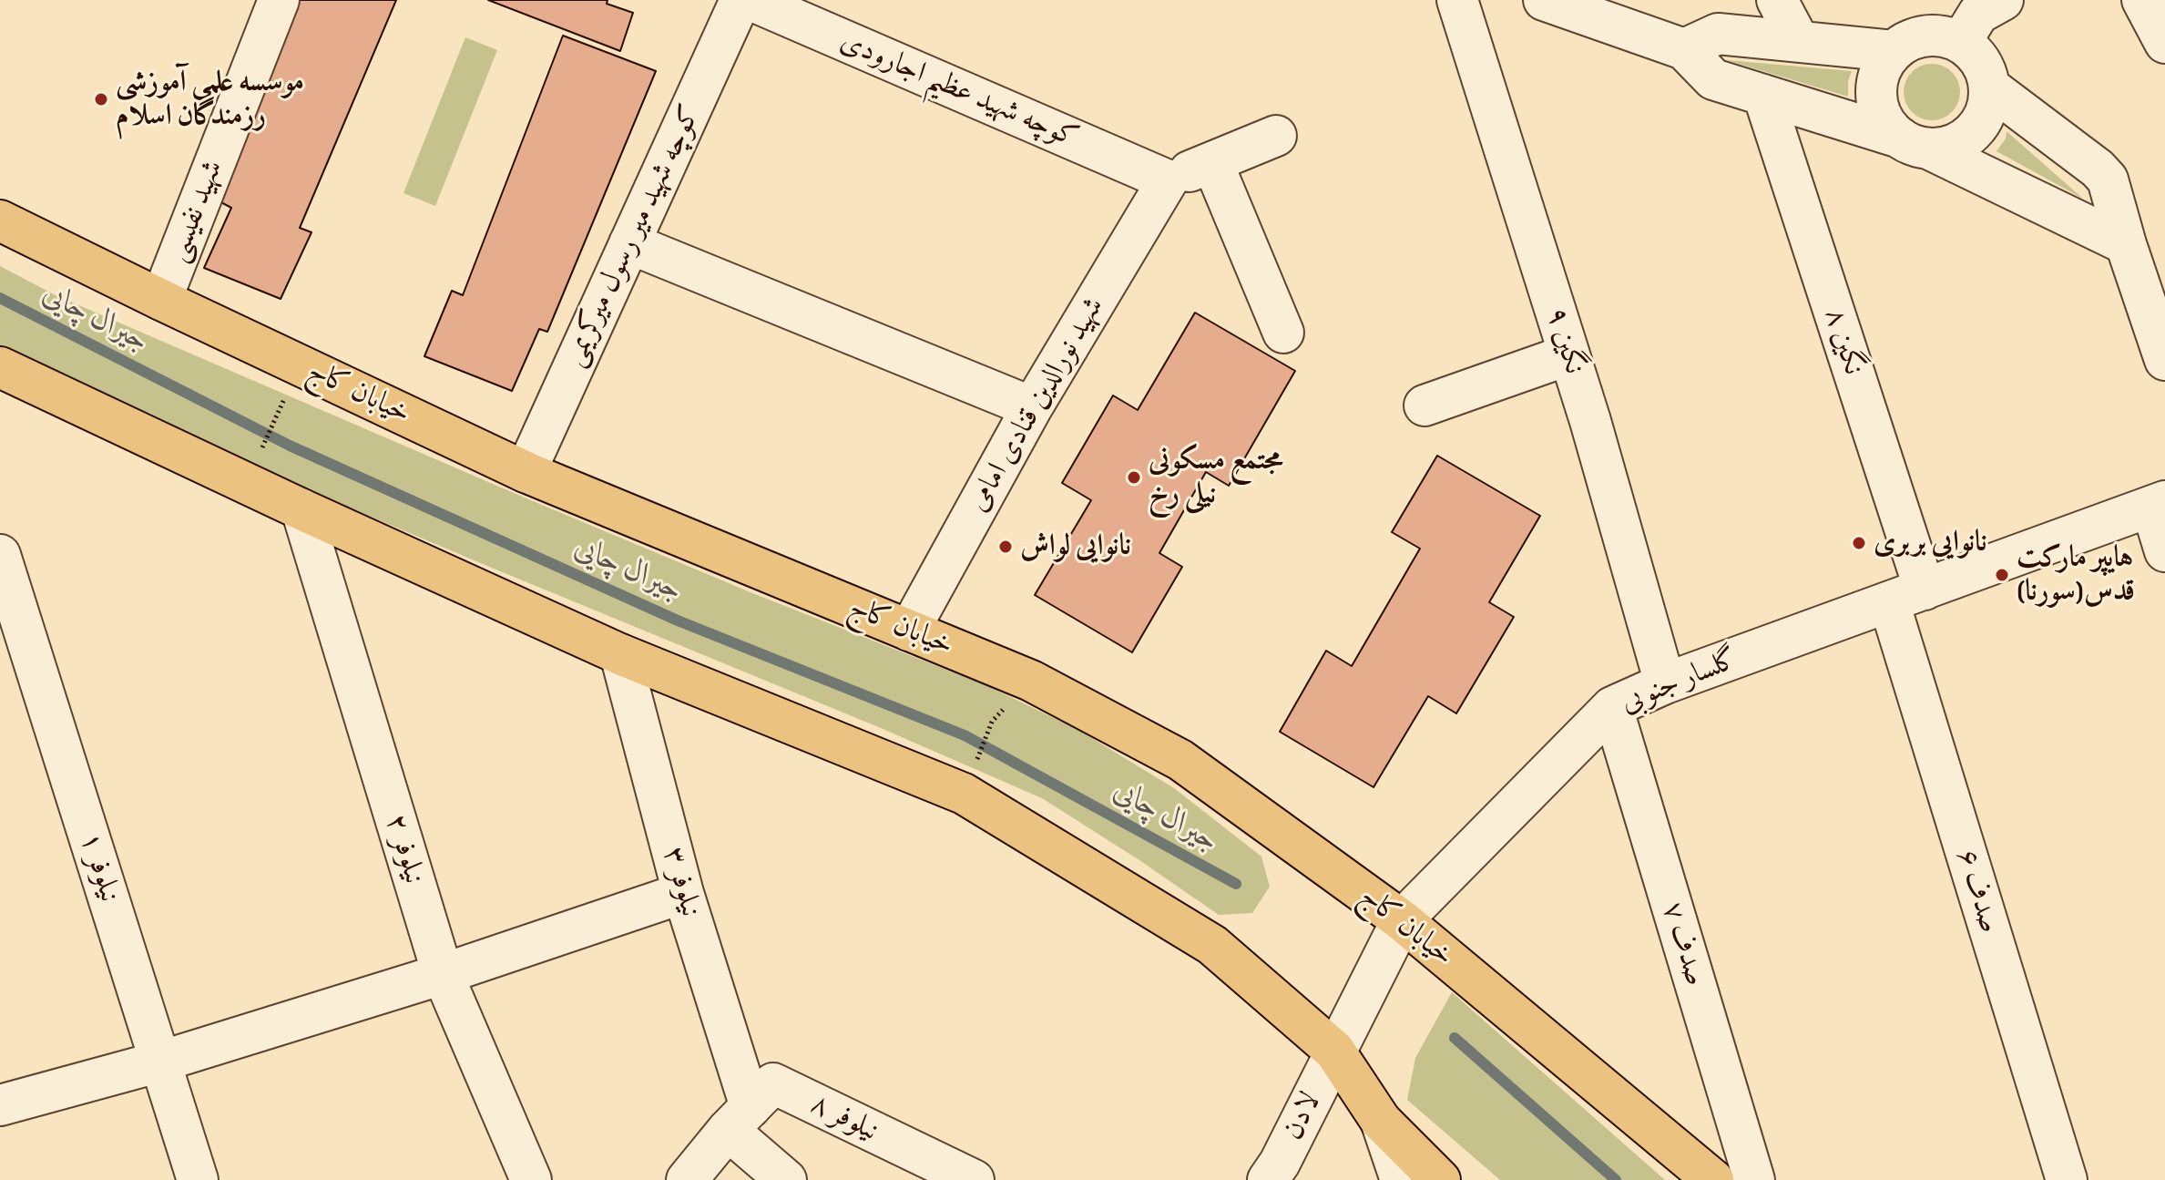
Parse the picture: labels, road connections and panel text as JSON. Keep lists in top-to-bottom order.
{
  "streets": {
    "main road": ["خیابان کاج"],
    "street": [
      "کوچه شهید عظیم اجارودی",
      "شهید نفیسی",
      "کوچه شهید میر رسول میرکریمی",
      "نگین ۹",
      "نگین ۸",
      "شهید نورالدین قنادی امامی",
      "گلسار جنوبی",
      "نیلوفر ۲",
      "نیلوفر ۱",
      "نیلوفر ۳",
      "صدف ۶",
      "صدف ۷",
      "لادن",
      "نیلوفر ۸"
    ]
  },
  "crossings": [
    ["کوچه شهید عظیم اجارودی", "شهید نورالدین قنادی امامی"],
    ["شهید نفیسی", "خیابان کاج"],
    ["کوچه شهید میر رسول میرکریمی", "خیابان کاج"],
    ["نگین ۹", "گلسار جنوبی"],
    ["نگین ۸", "گلسار جنوبی"],
    ["نگین ۸", "صدف ۶"],
    ["خیابان کاج", "شهید نورالدین قنادی امامی"],
    ["خیابان کاج", "گلسار جنوبی"],
    ["گلسار جنوبی", "صدف ۶"],
    ["گلسار جنوبی", "صدف ۷"],
    ["گلسار جنوبی", "لادن"],
    ["نیلوفر ۳", "نیلوفر ۸"]
  ],
  "water": ["جیرال چایی"],
  "places": [
    "موسسه علمی آموزشی رزمندگان اسلام",
    "مجتمع مسکونی نیلی رخ",
    "نانوایی بربری",
    "نانوایی لواش",
    "هایپر مارکت قدس(سورنا)"
  ]
}
